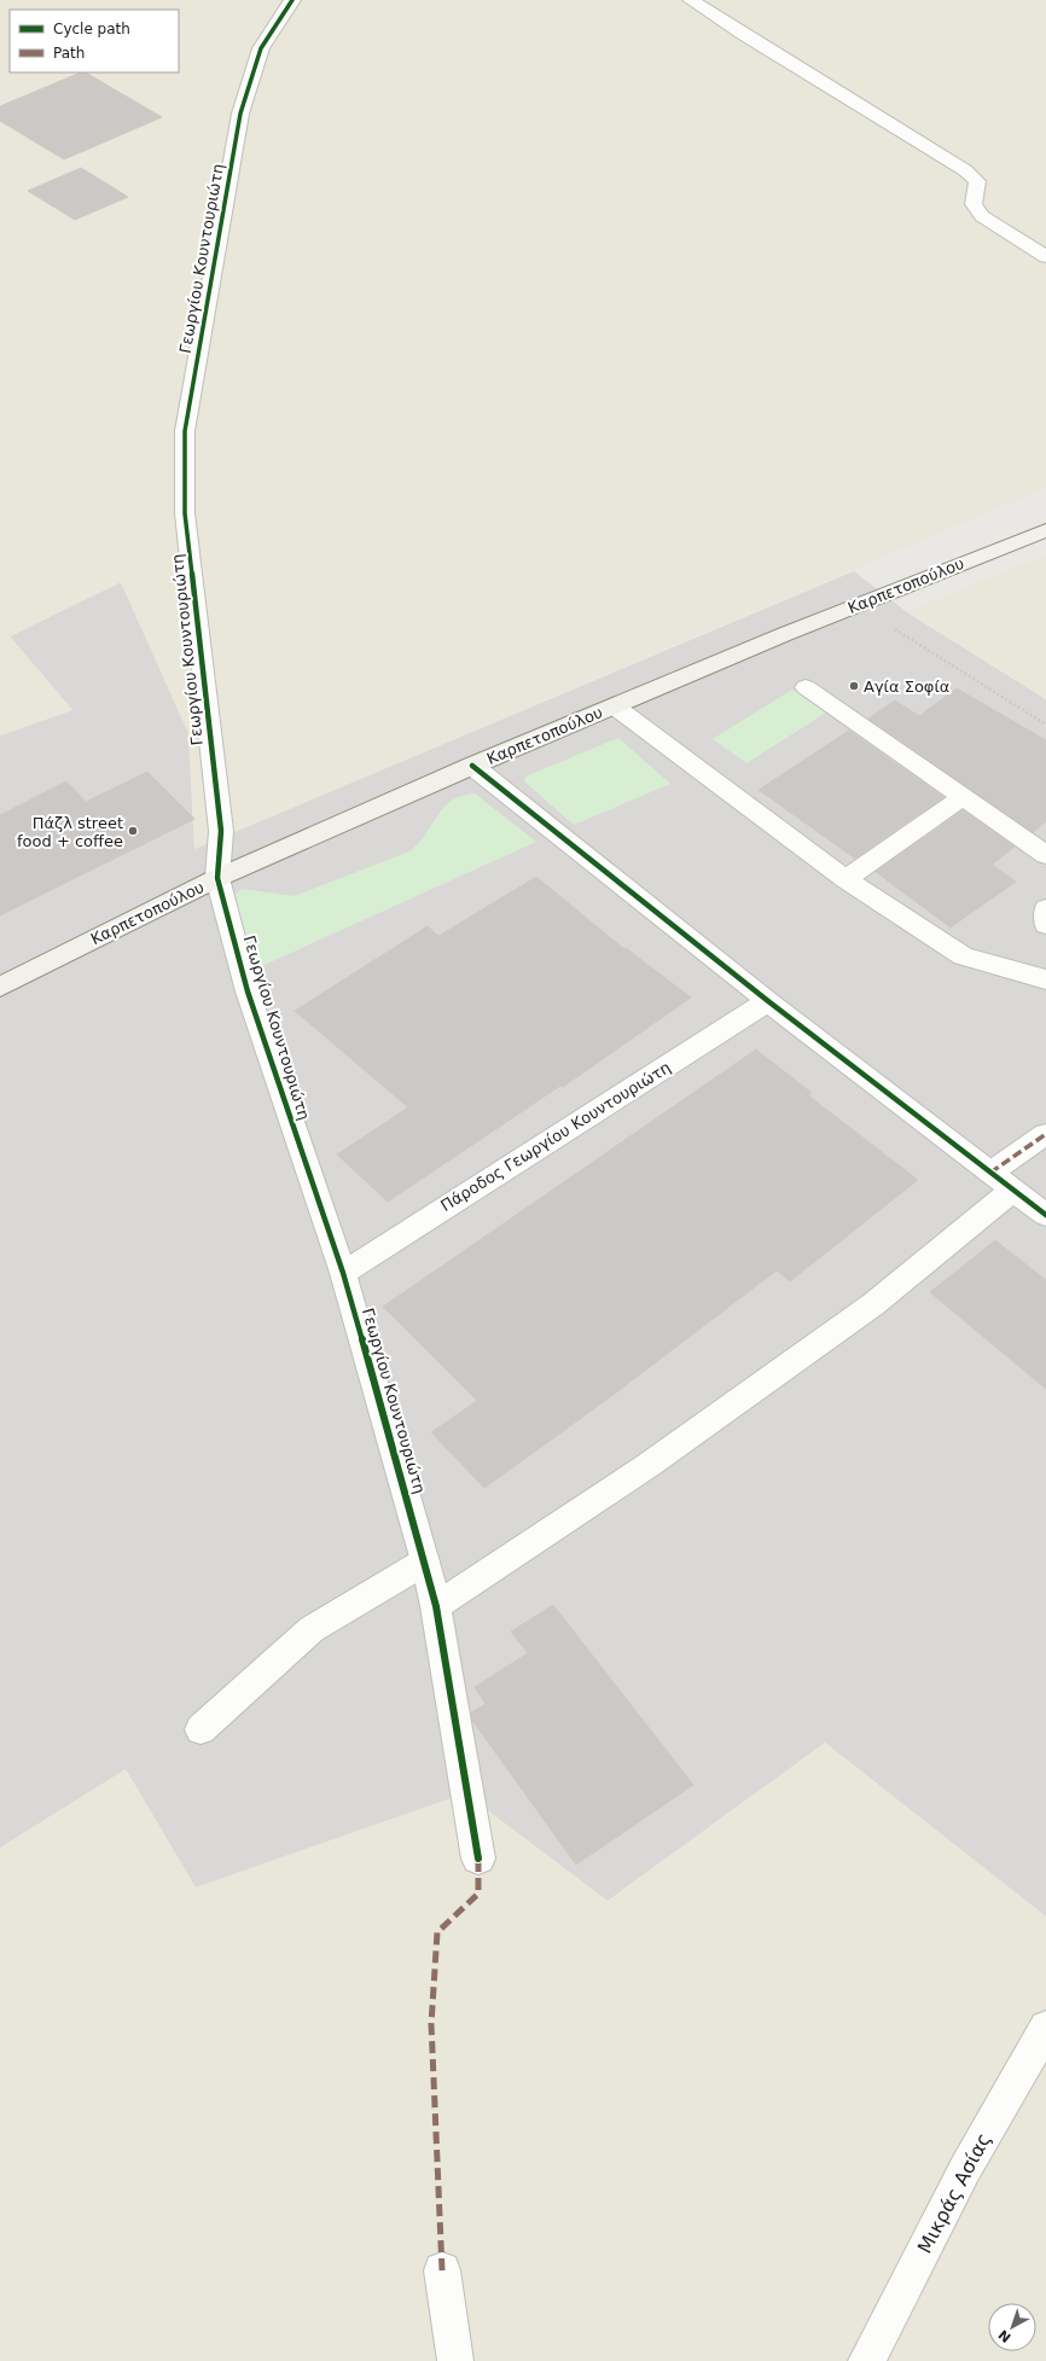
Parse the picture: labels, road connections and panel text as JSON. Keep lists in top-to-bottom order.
{
  "streets": {
    "main road": ["Καρπετοπούλου"],
    "street": ["Γεωργίου Κουντουριώτη", "Πάροδος Γεωργίου Κουντουριώτη", "Μικράς Ασίας"]
  },
  "crossings": [
    ["Γεωργίου Κουντουριώτη", "Καρπετοπούλου"],
    ["Γεωργίου Κουντουριώτη", "Πάροδος Γεωργίου Κουντουριώτη"]
  ],
  "places": ["Αγία Σοφία", "Πάζλ street food + coffee"],
  "legend": ["Cycle path", "Path"],
  "north": "bottom left"
}
